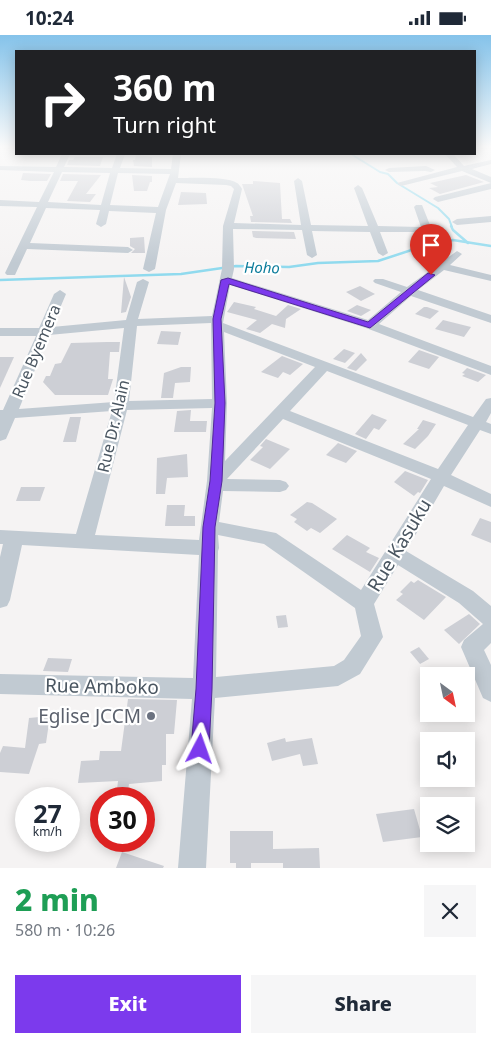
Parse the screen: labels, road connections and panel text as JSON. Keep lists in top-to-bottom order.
{
  "streets": {
    "street": [
      "Rue Byemera",
      "Rue Dr. Alain",
      "Rue Kasuku",
      "Rue Amboko"
    ]
  },
  "crossings": [
    ["Rue Kasuku", "Rue Amboko"]
  ],
  "water": ["Hoho"],
  "places": ["Eglise JCCM"],
  "north": "bottom right",
  "page": {
    "status": "10:24",
    "turn": ["360 m", "Turn right"],
    "speed": "27 km/h",
    "limit": "30",
    "heading": ["2 min", "580 m · 10:26"],
    "buttons": ["Exit", "Share"]
  }
}
